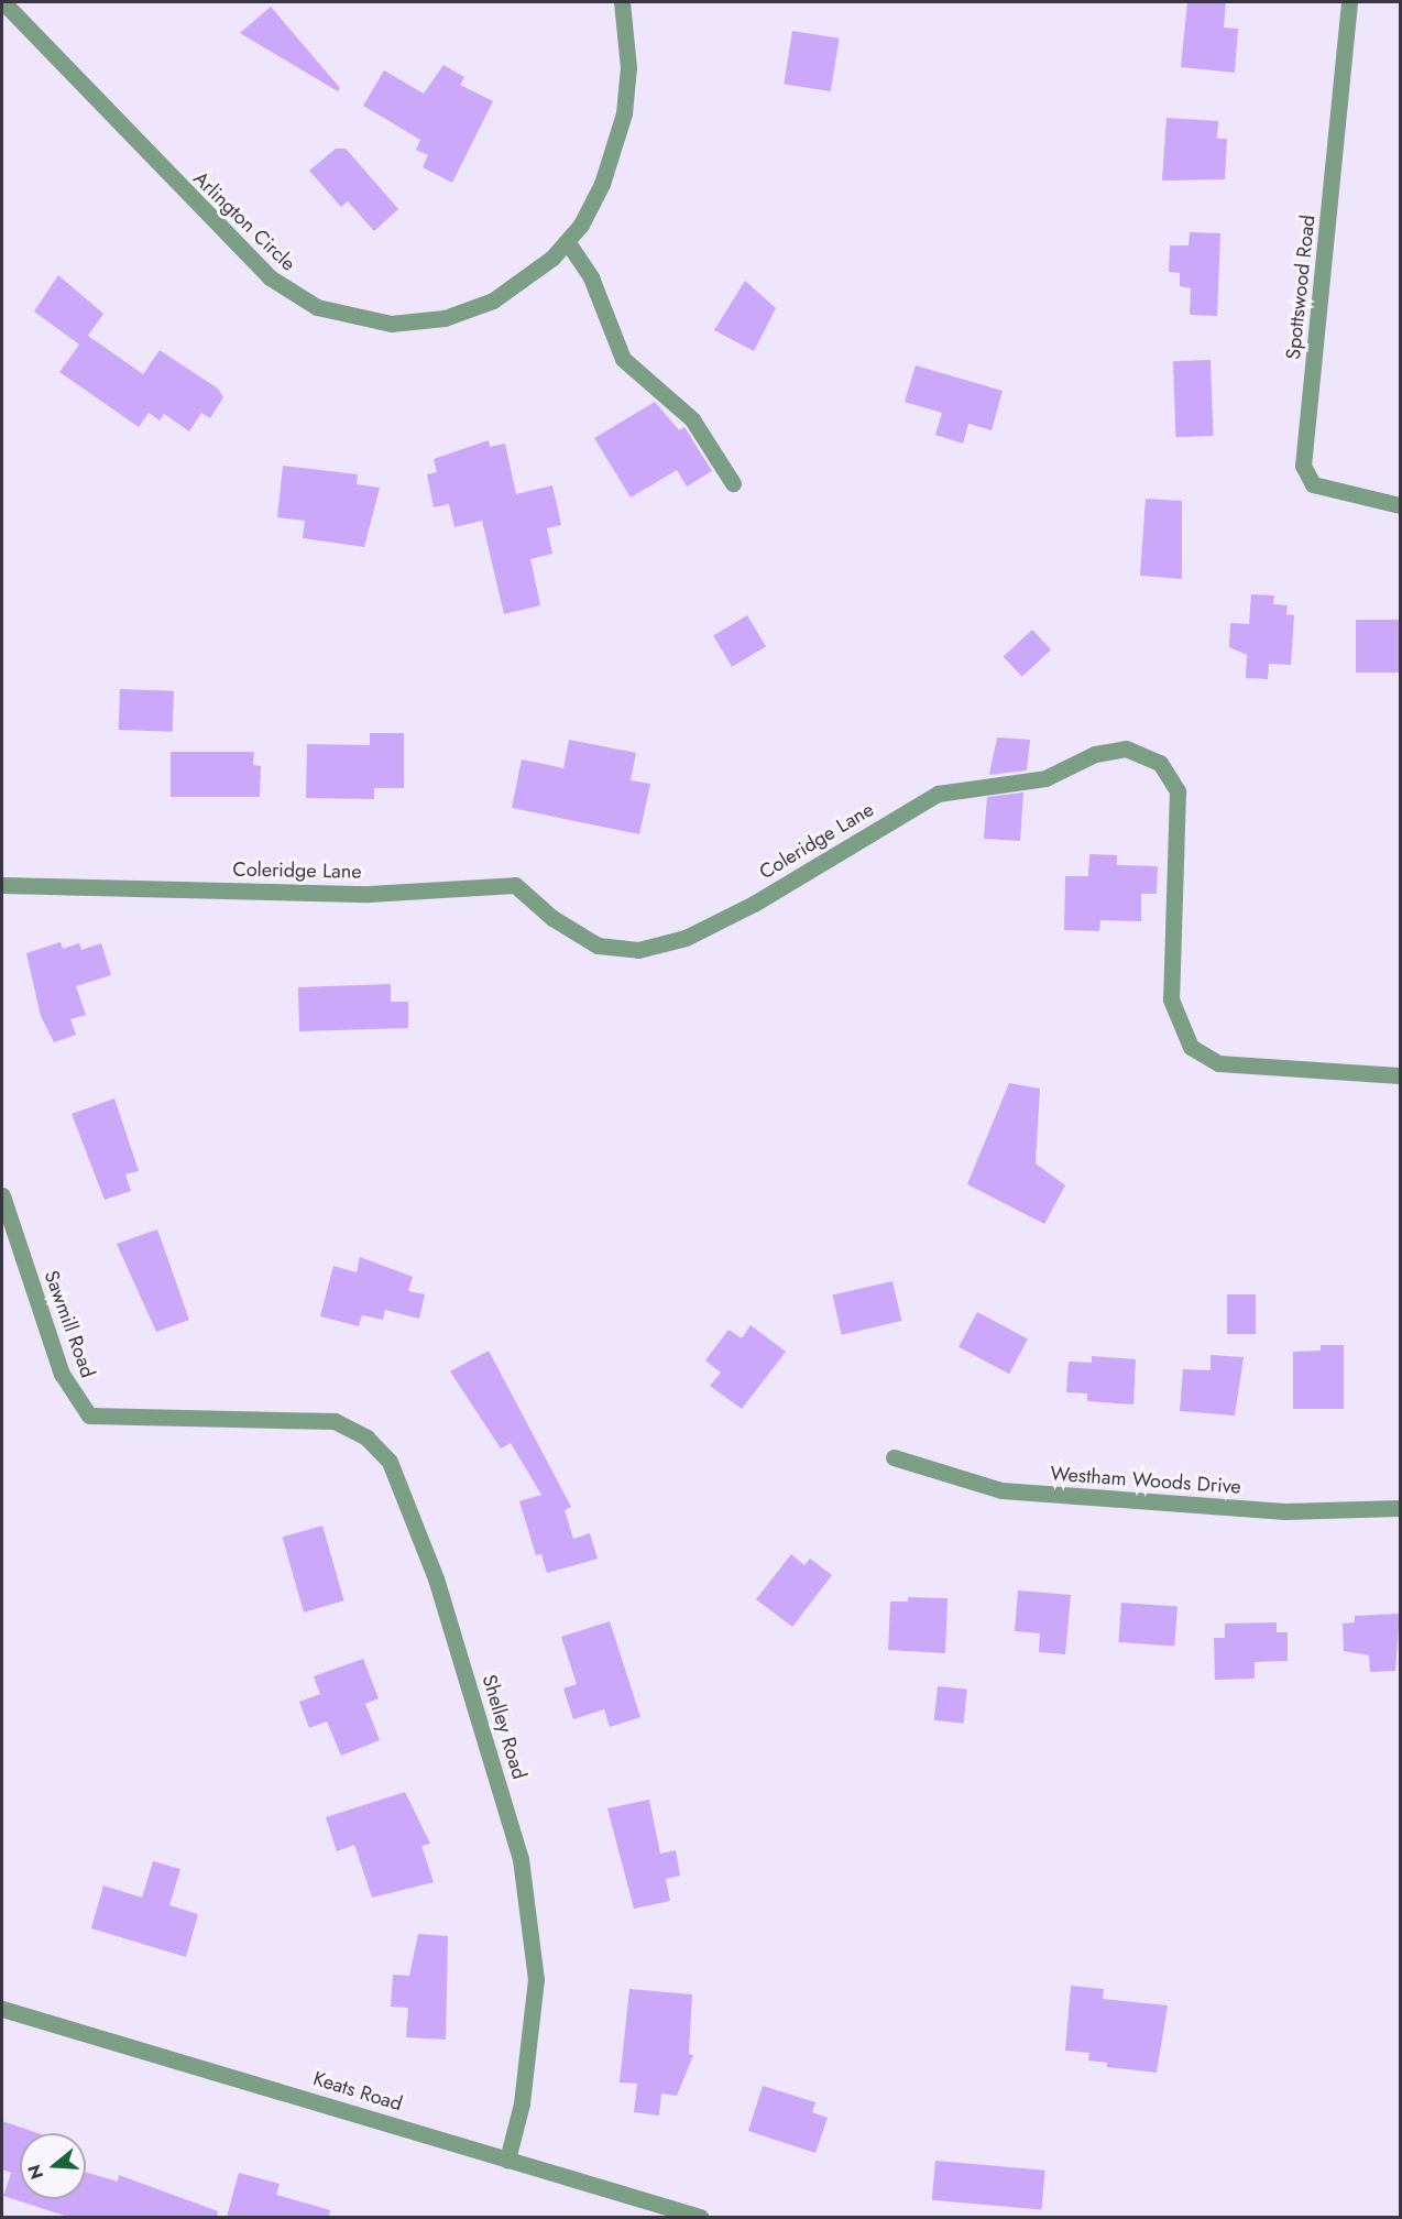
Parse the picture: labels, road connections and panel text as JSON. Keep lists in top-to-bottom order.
{
  "streets": {
    "street": [
      "Arlington Circle",
      "Spottswood Road",
      "Coleridge Lane",
      "Sawmill Road",
      "Westham Woods Drive",
      "Shelley Road",
      "Keats Road"
    ]
  },
  "crossings": [
    ["Sawmill Road", "Shelley Road"],
    ["Shelley Road", "Keats Road"]
  ],
  "north": "left"
}
